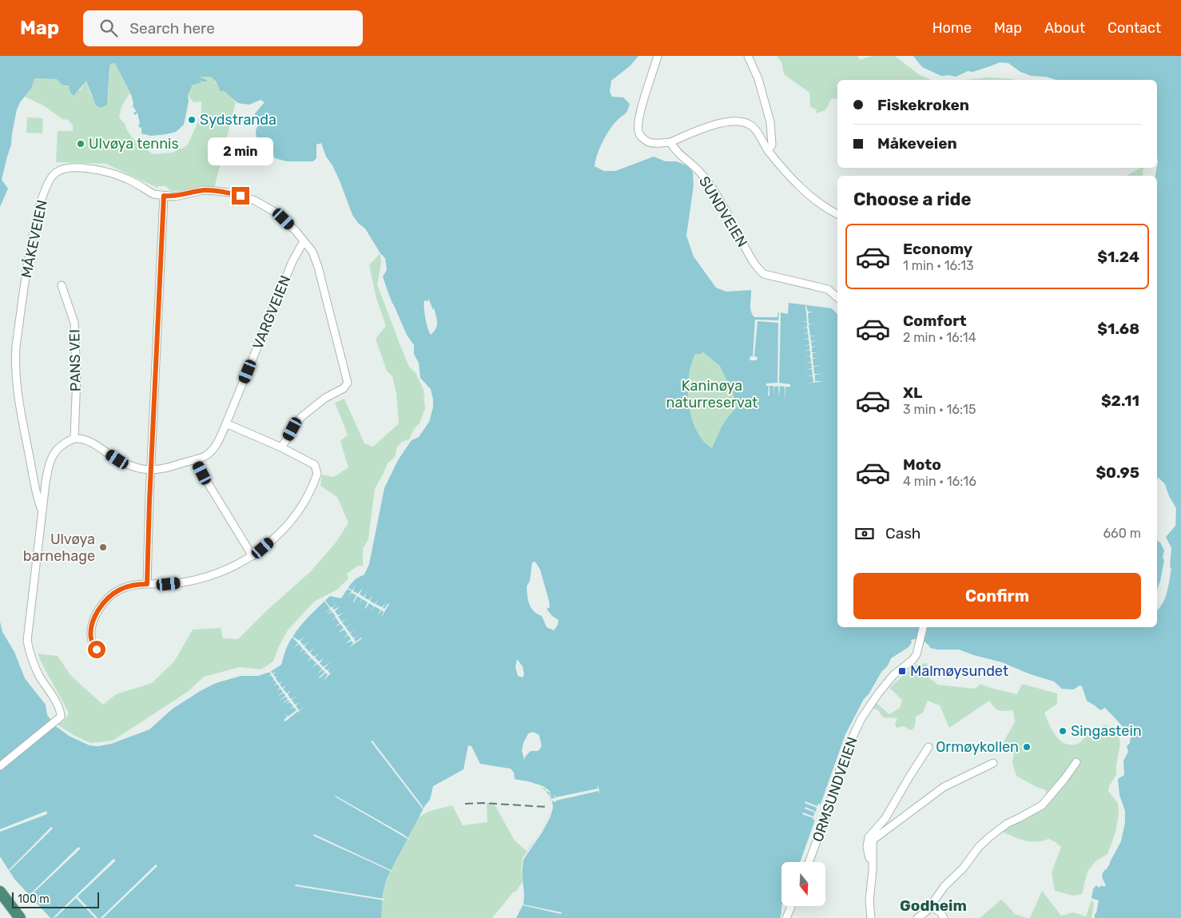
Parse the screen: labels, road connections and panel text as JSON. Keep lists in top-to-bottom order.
{
  "streets": {
    "street": [
      "SUNDVEIEN",
      "MÅKEVEIEN",
      "VARGVEIEN",
      "PANS VEI",
      "ORMSUNDVEIEN"
    ]
  },
  "crossings": [
    ["MÅKEVEIEN", "VARGVEIEN"],
    ["VARGVEIEN", "PANS VEI"]
  ],
  "districts": ["Godheim"],
  "parks": ["Kaninøya naturreservat"],
  "places": {
    "other": [
      "Sydstranda",
      "Ulvøya tennis",
      "Ulvøya barnehage",
      "Singastein",
      "Ormøykollen"
    ],
    "transit": ["Malmøysundet"]
  },
  "scale_bar": "100 m",
  "north": "bottom",
  "page": {
    "header": "Map",
    "search": "Search here",
    "nav": [
      "Home",
      "Map",
      "About",
      "Contact"
    ],
    "banner": ["Fiskekroken", "Måkeveien"],
    "bubble": "2 min",
    "heading": "Choose a ride",
    "list": [
      {
        "name": "Economy",
        "note": "1 min · 16:13",
        "value": "$1.24"
      },
      {
        "name": "Comfort",
        "note": "2 min · 16:14",
        "value": "$1.68"
      },
      {
        "name": "XL",
        "note": "3 min · 16:15",
        "value": "$2.11"
      },
      {
        "name": "Moto",
        "note": "4 min · 16:16",
        "value": "$0.95"
      }
    ],
    "pay": ["Cash", "660 m"],
    "buttons": "Confirm",
    "scale": "100 m"
  }
}
